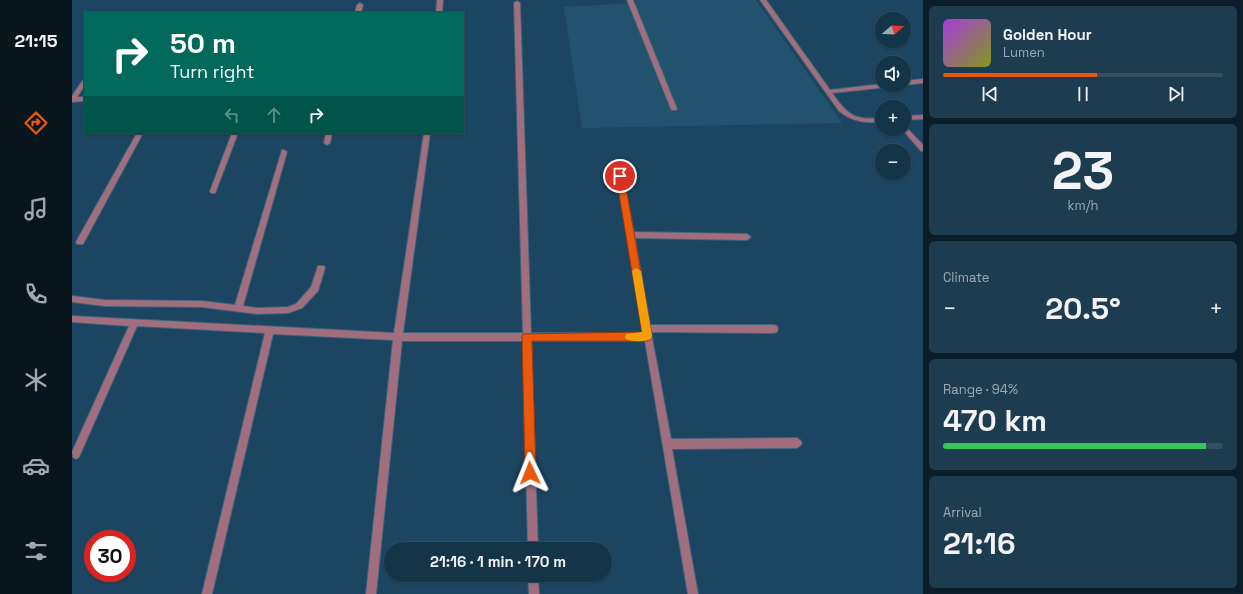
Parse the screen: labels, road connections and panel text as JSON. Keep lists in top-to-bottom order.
{
  "north": "right",
  "page": {
    "tabs": "21:15",
    "map_buttons": ["+", "−"],
    "turn": ["50 m", "Turn right"],
    "song": ["Golden Hour", "Lumen"],
    "tile": [
      ["23", "km/h"],
      "Climate",
      ["Range · 94%", "470 km"],
      ["Arrival", "21:16"]
    ],
    "heat": ["−", "20.5°", "+"],
    "limit": "30",
    "trip": "21:16 · 1 min · 170 m"
  }
}
